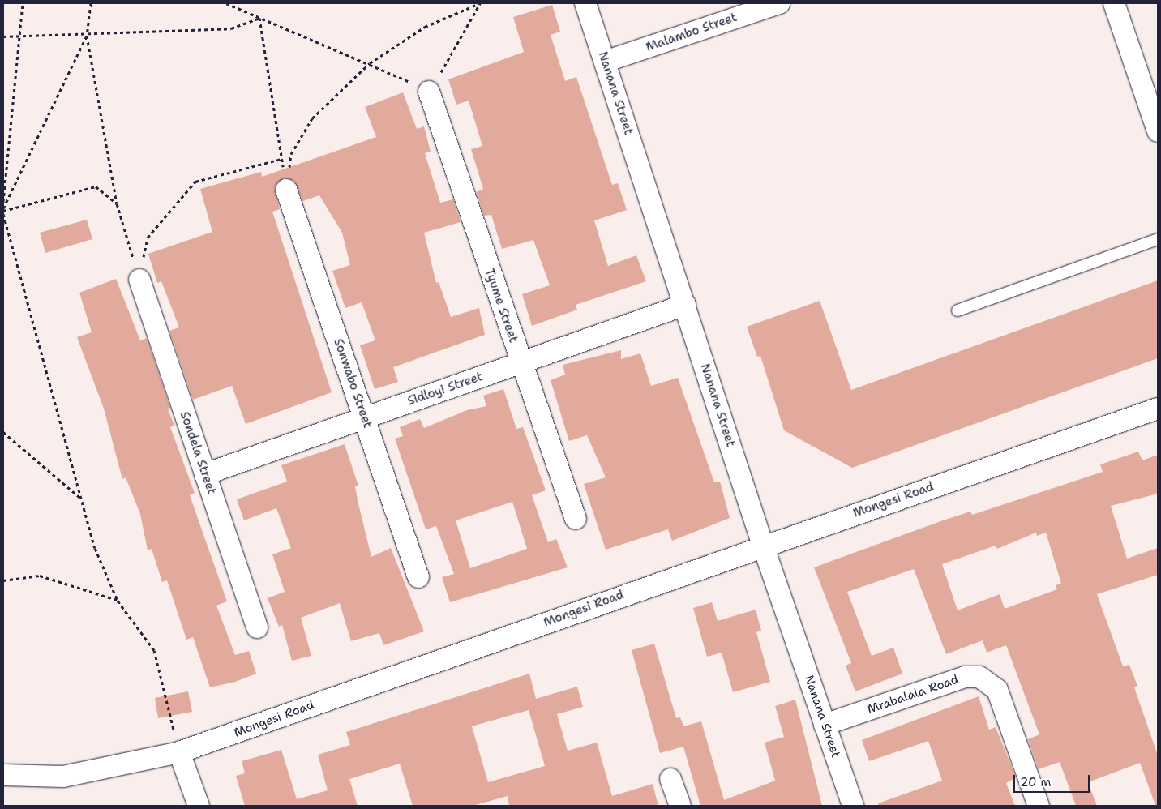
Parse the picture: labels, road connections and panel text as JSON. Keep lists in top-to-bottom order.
{
  "streets": {
    "street": [
      "Malambo Street",
      "Nanana Street",
      "Tyume Street",
      "Sonwabo Street",
      "Sidloyi Street",
      "Sondela Street",
      "Mongesi Road",
      "Mrabalala Road"
    ]
  },
  "crossings": [
    ["Malambo Street", "Nanana Street"],
    ["Nanana Street", "Sidloyi Street"],
    ["Nanana Street", "Mongesi Road"],
    ["Nanana Street", "Mrabalala Road"],
    ["Tyume Street", "Sidloyi Street"],
    ["Sonwabo Street", "Sidloyi Street"],
    ["Sidloyi Street", "Sondela Street"]
  ],
  "scale_bar": "20 m"
}
